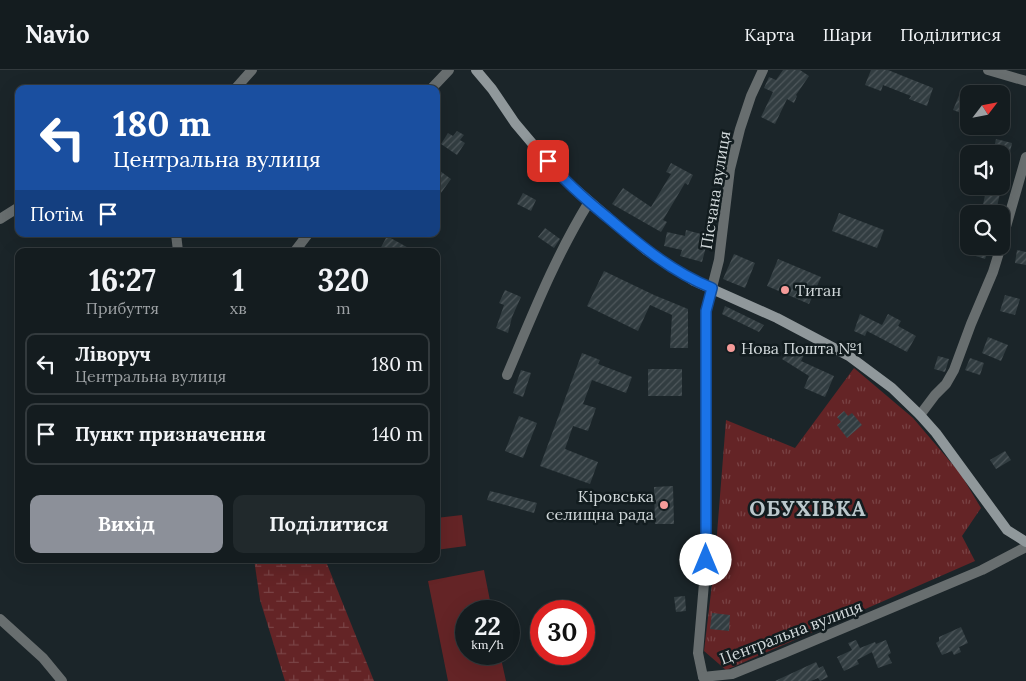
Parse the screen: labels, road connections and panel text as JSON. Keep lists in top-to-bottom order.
{
  "streets": {
    "street": ["Пісчана вулиця", "Центральна вулиця"]
  },
  "crossings": [
    ["Пісчана вулиця", "Центральна вулиця"]
  ],
  "districts": ["ОБУХІВКА"],
  "places": ["Титан", "Нова Пошта №1", "Кіровська селищна рада"],
  "north": "top right",
  "page": {
    "header": "Navio",
    "nav": ["Карта", "Шари", "Поділитися"],
    "turn": ["180 m", "Центральна вулиця"],
    "then": "Потім",
    "eta": [
      "16:27",
      "Прибуття",
      "1",
      "хв",
      "320",
      "m"
    ],
    "list": [
      {
        "name": "Ліворуч",
        "note": "Центральна вулиця",
        "value": "180 m"
      },
      {
        "name": "Пункт призначення",
        "value": "140 m"
      }
    ],
    "buttons": ["Вихід", "Поділитися"],
    "speed": "22 km/h",
    "limit": "30"
  }
}
